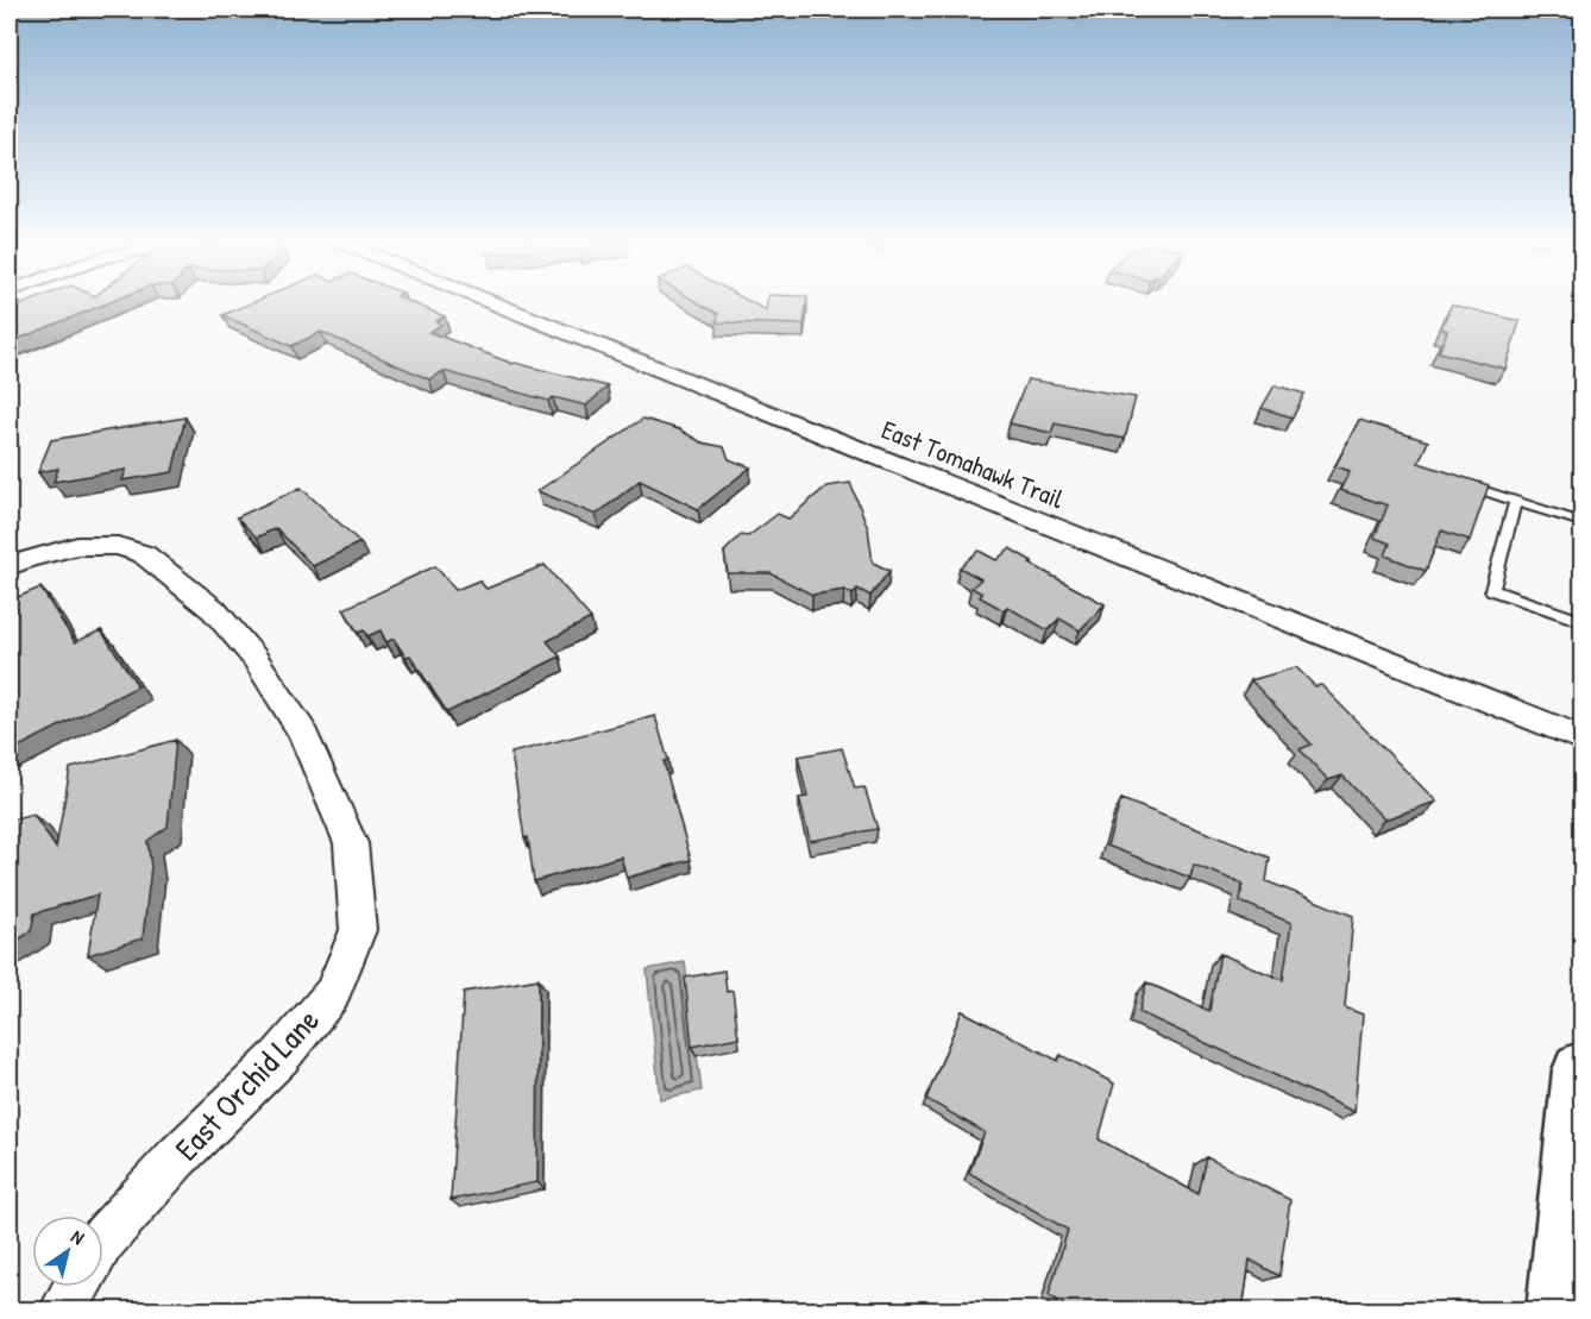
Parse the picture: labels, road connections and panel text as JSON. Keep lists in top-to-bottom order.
{
  "streets": {
    "street": ["East Tomahawk Trail", "East Orchid Lane"]
  },
  "north": "top right"
}
